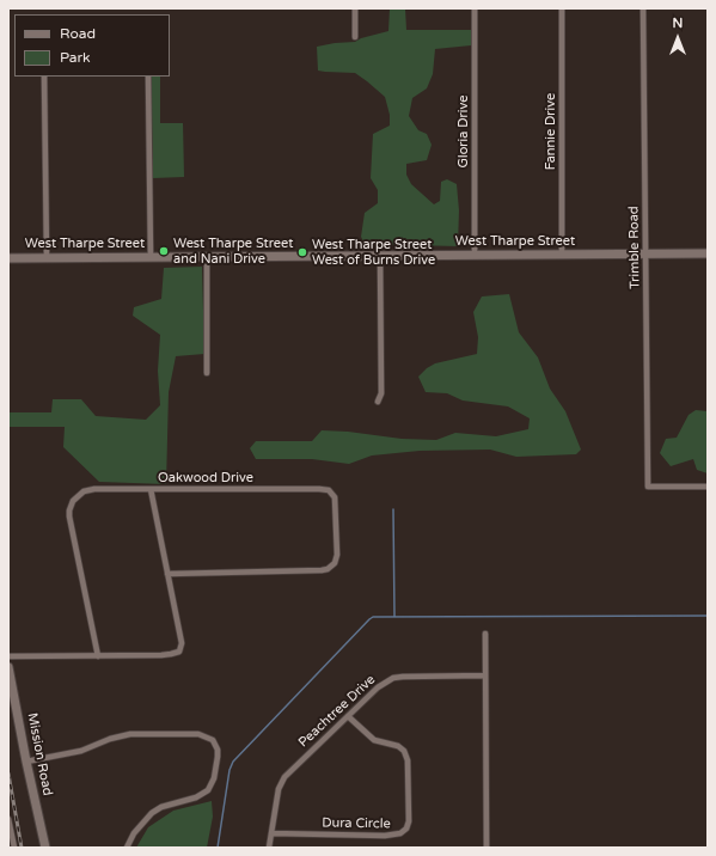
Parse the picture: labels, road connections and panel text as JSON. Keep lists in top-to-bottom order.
{
  "streets": {
    "main road": ["West Tharpe Street", "Mission Road"],
    "street": [
      "Gloria Drive",
      "Fannie Drive",
      "Trimble Road",
      "Oakwood Drive",
      "Peachtree Drive",
      "Dura Circle"
    ]
  },
  "crossings": [
    ["Gloria Drive", "West Tharpe Street"],
    ["Fannie Drive", "West Tharpe Street"],
    ["West Tharpe Street", "Trimble Road"],
    ["Peachtree Drive", "Dura Circle"]
  ],
  "places": ["West Tharpe Street and Nani Drive", "West Tharpe Street West of Burns Drive"],
  "legend": ["Road", "Park"],
  "north": "top"
}
